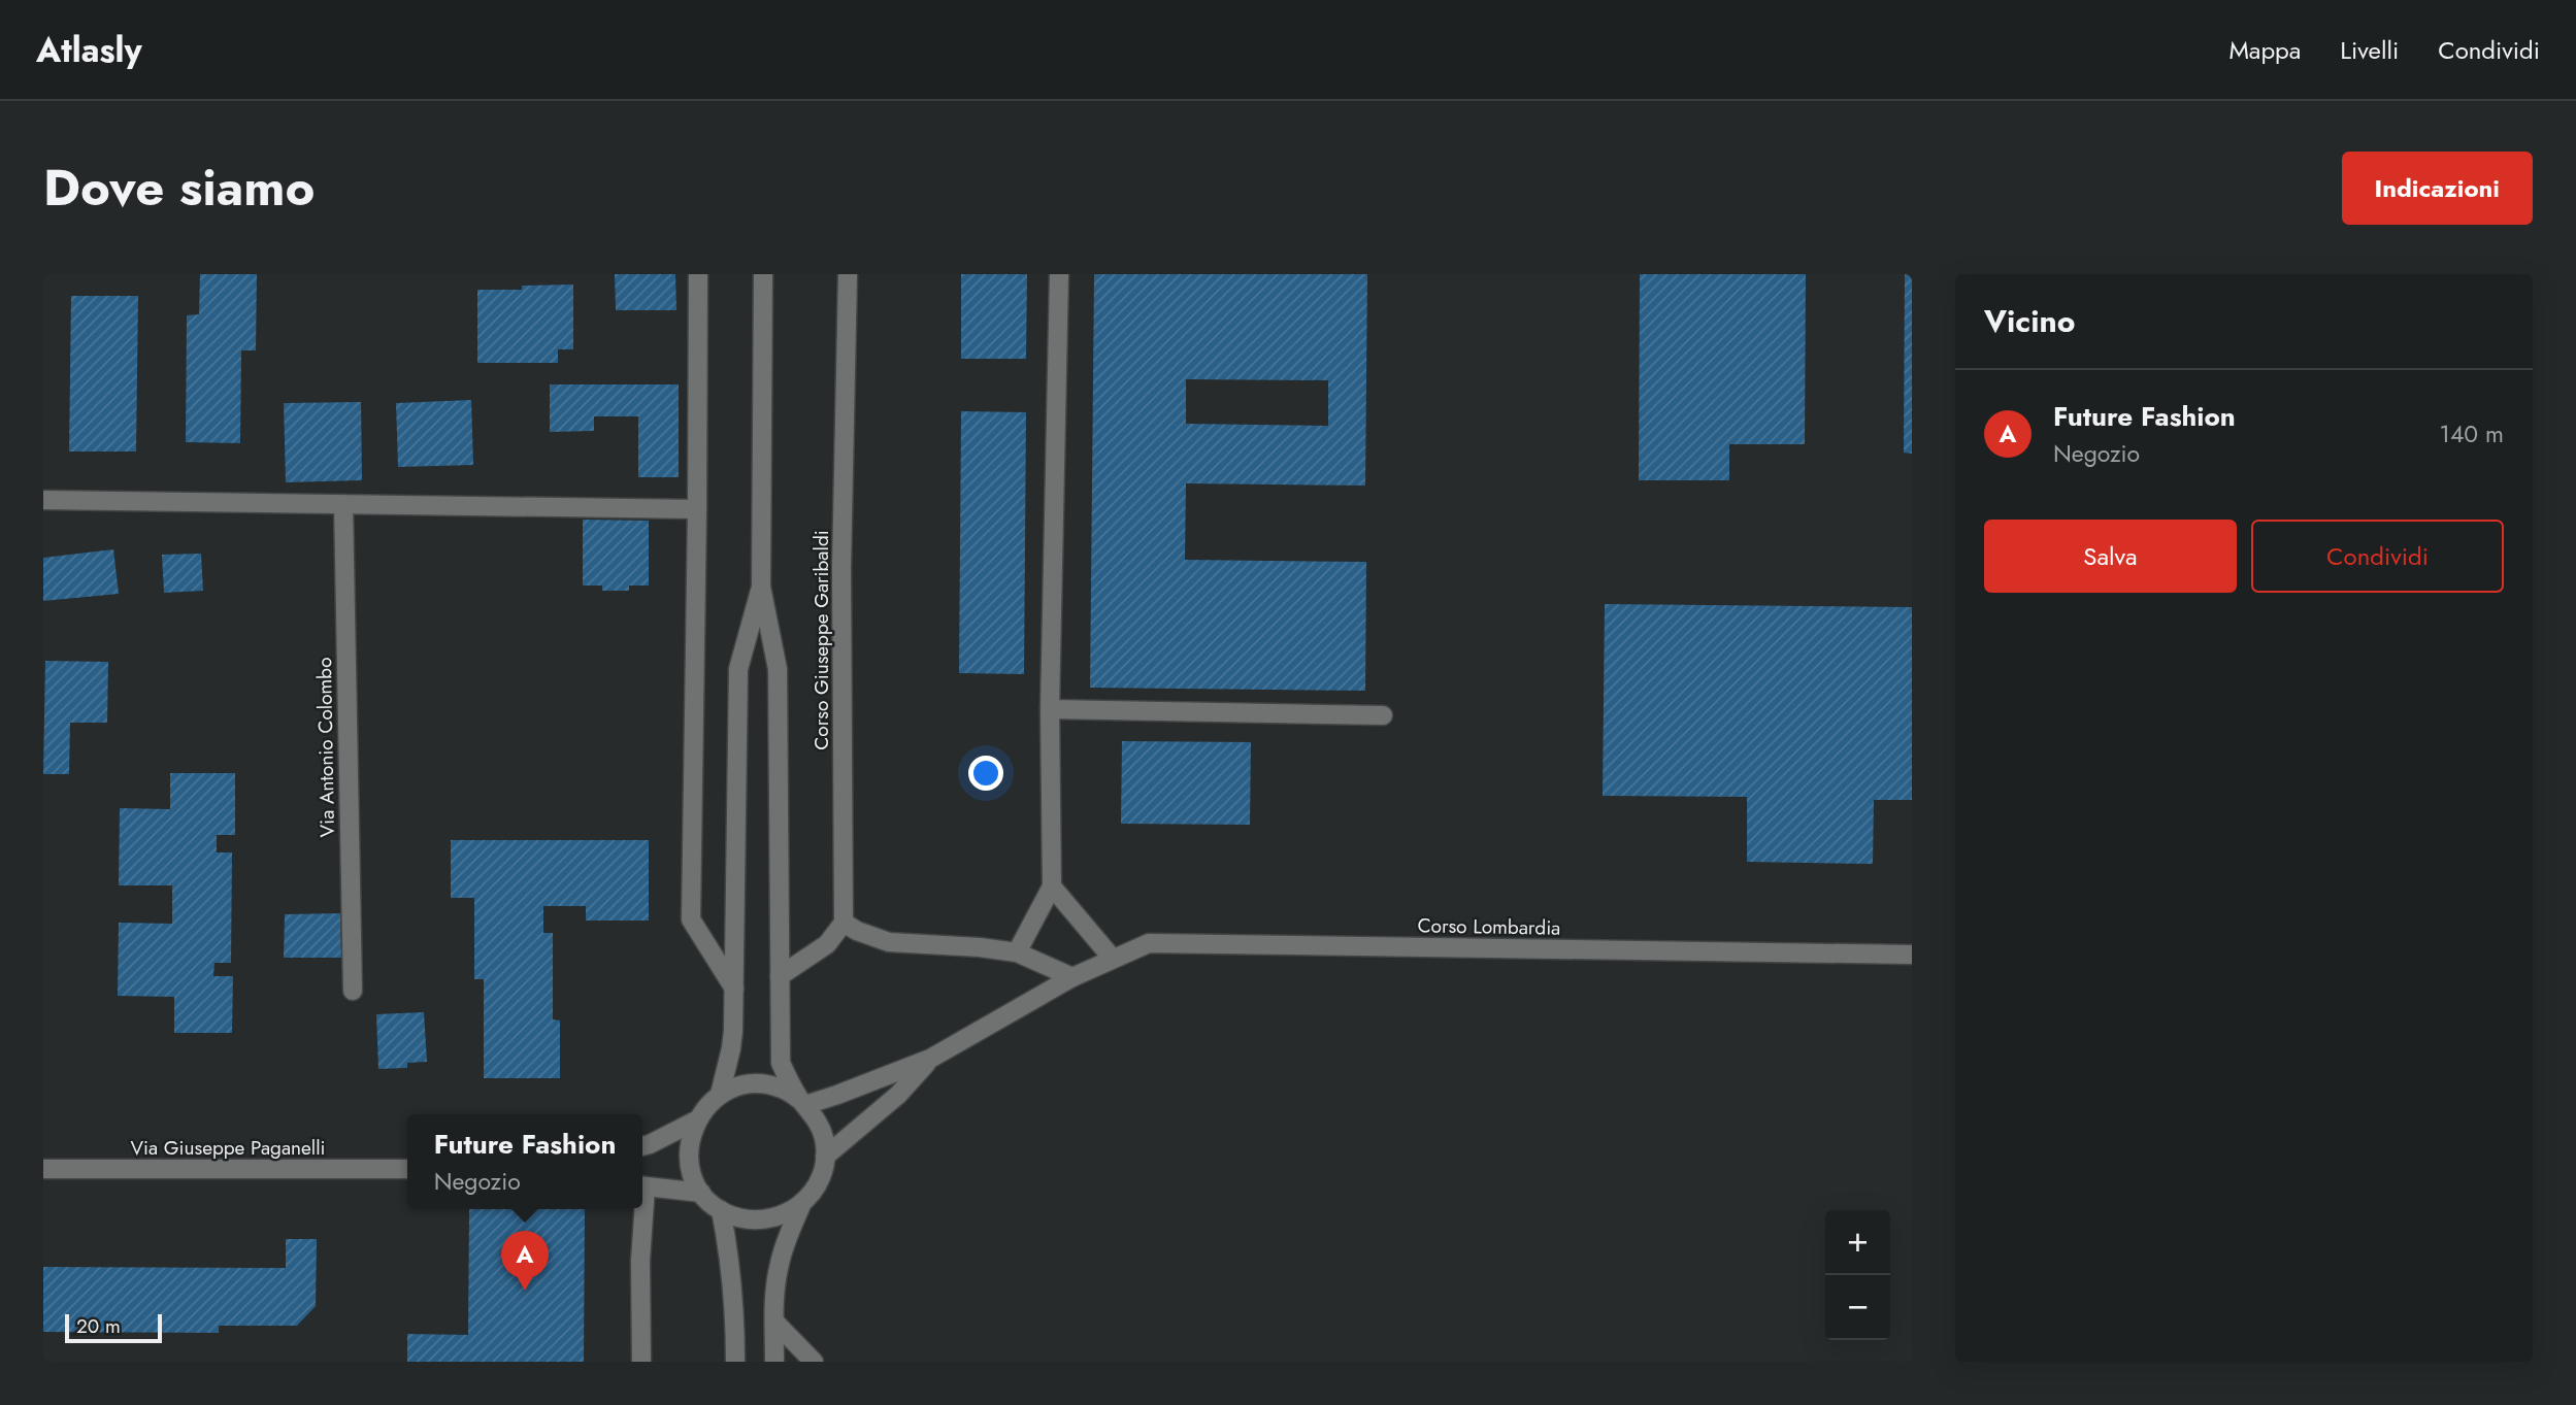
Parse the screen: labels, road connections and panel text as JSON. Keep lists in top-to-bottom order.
{
  "streets": {
    "street": [
      "Corso Giuseppe Garibaldi",
      "Via Antonio Colombo",
      "Corso Lombardia",
      "Via Giuseppe Paganelli"
    ]
  },
  "scale_bar": "20 m",
  "page": {
    "header": "Atlasly",
    "nav": ["Mappa", "Livelli", "Condividi"],
    "title": "Dove siamo",
    "buttons": [
      "Indicazioni",
      ["Salva", "Condividi"]
    ],
    "heading": "Vicino",
    "list": [
      {
        "mark": "A",
        "name": "Future Fashion",
        "note": "Negozio",
        "value": "140 m"
      }
    ],
    "popup": ["Future Fashion", "Negozio"],
    "map_buttons": ["+", "−"],
    "pins": "A",
    "scale": "20 m"
  }
}
